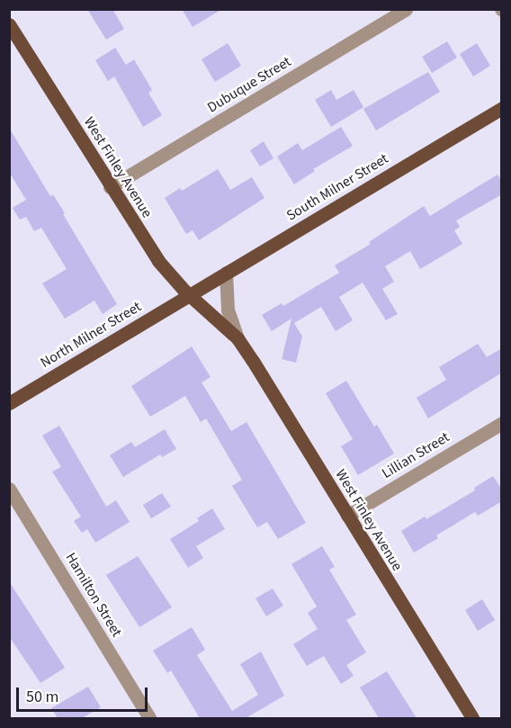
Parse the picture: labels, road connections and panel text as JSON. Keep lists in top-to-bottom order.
{
  "streets": {
    "main road": ["West Finley Avenue", "South Milner Street", "North Milner Street"],
    "street": ["Dubuque Street", "Lillian Street", "Hamilton Street"]
  },
  "crossings": [
    ["Dubuque Street", "West Finley Avenue"],
    ["West Finley Avenue", "South Milner Street"],
    ["West Finley Avenue", "North Milner Street"],
    ["West Finley Avenue", "Lillian Street"],
    ["South Milner Street", "North Milner Street"]
  ],
  "scale_bar": "50 m"
}
